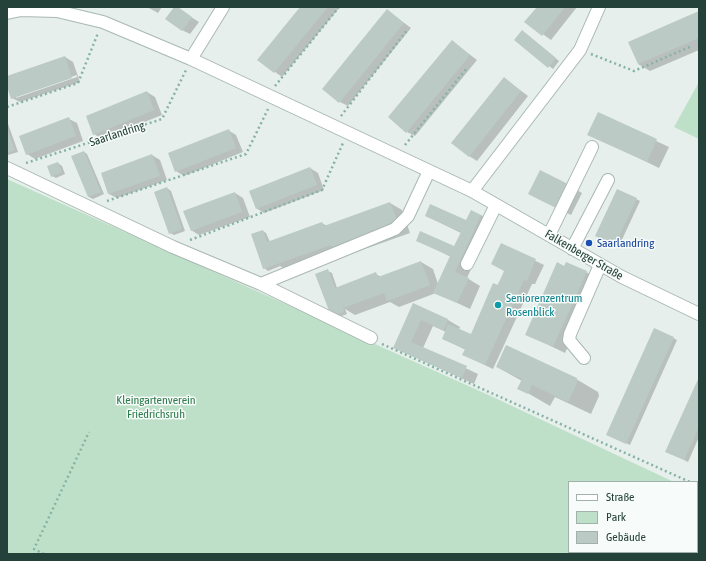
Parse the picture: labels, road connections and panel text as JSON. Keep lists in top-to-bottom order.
{
  "streets": {
    "street": ["Falkenberger Straße"],
    "path": ["Saarlandring"]
  },
  "parks": ["Kleingartenverein Friedrichsruh"],
  "places": ["Saarlandring", "Seniorenzentrum Rosenblick"],
  "legend": ["Straße", "Park", "Gebäude"]
}
